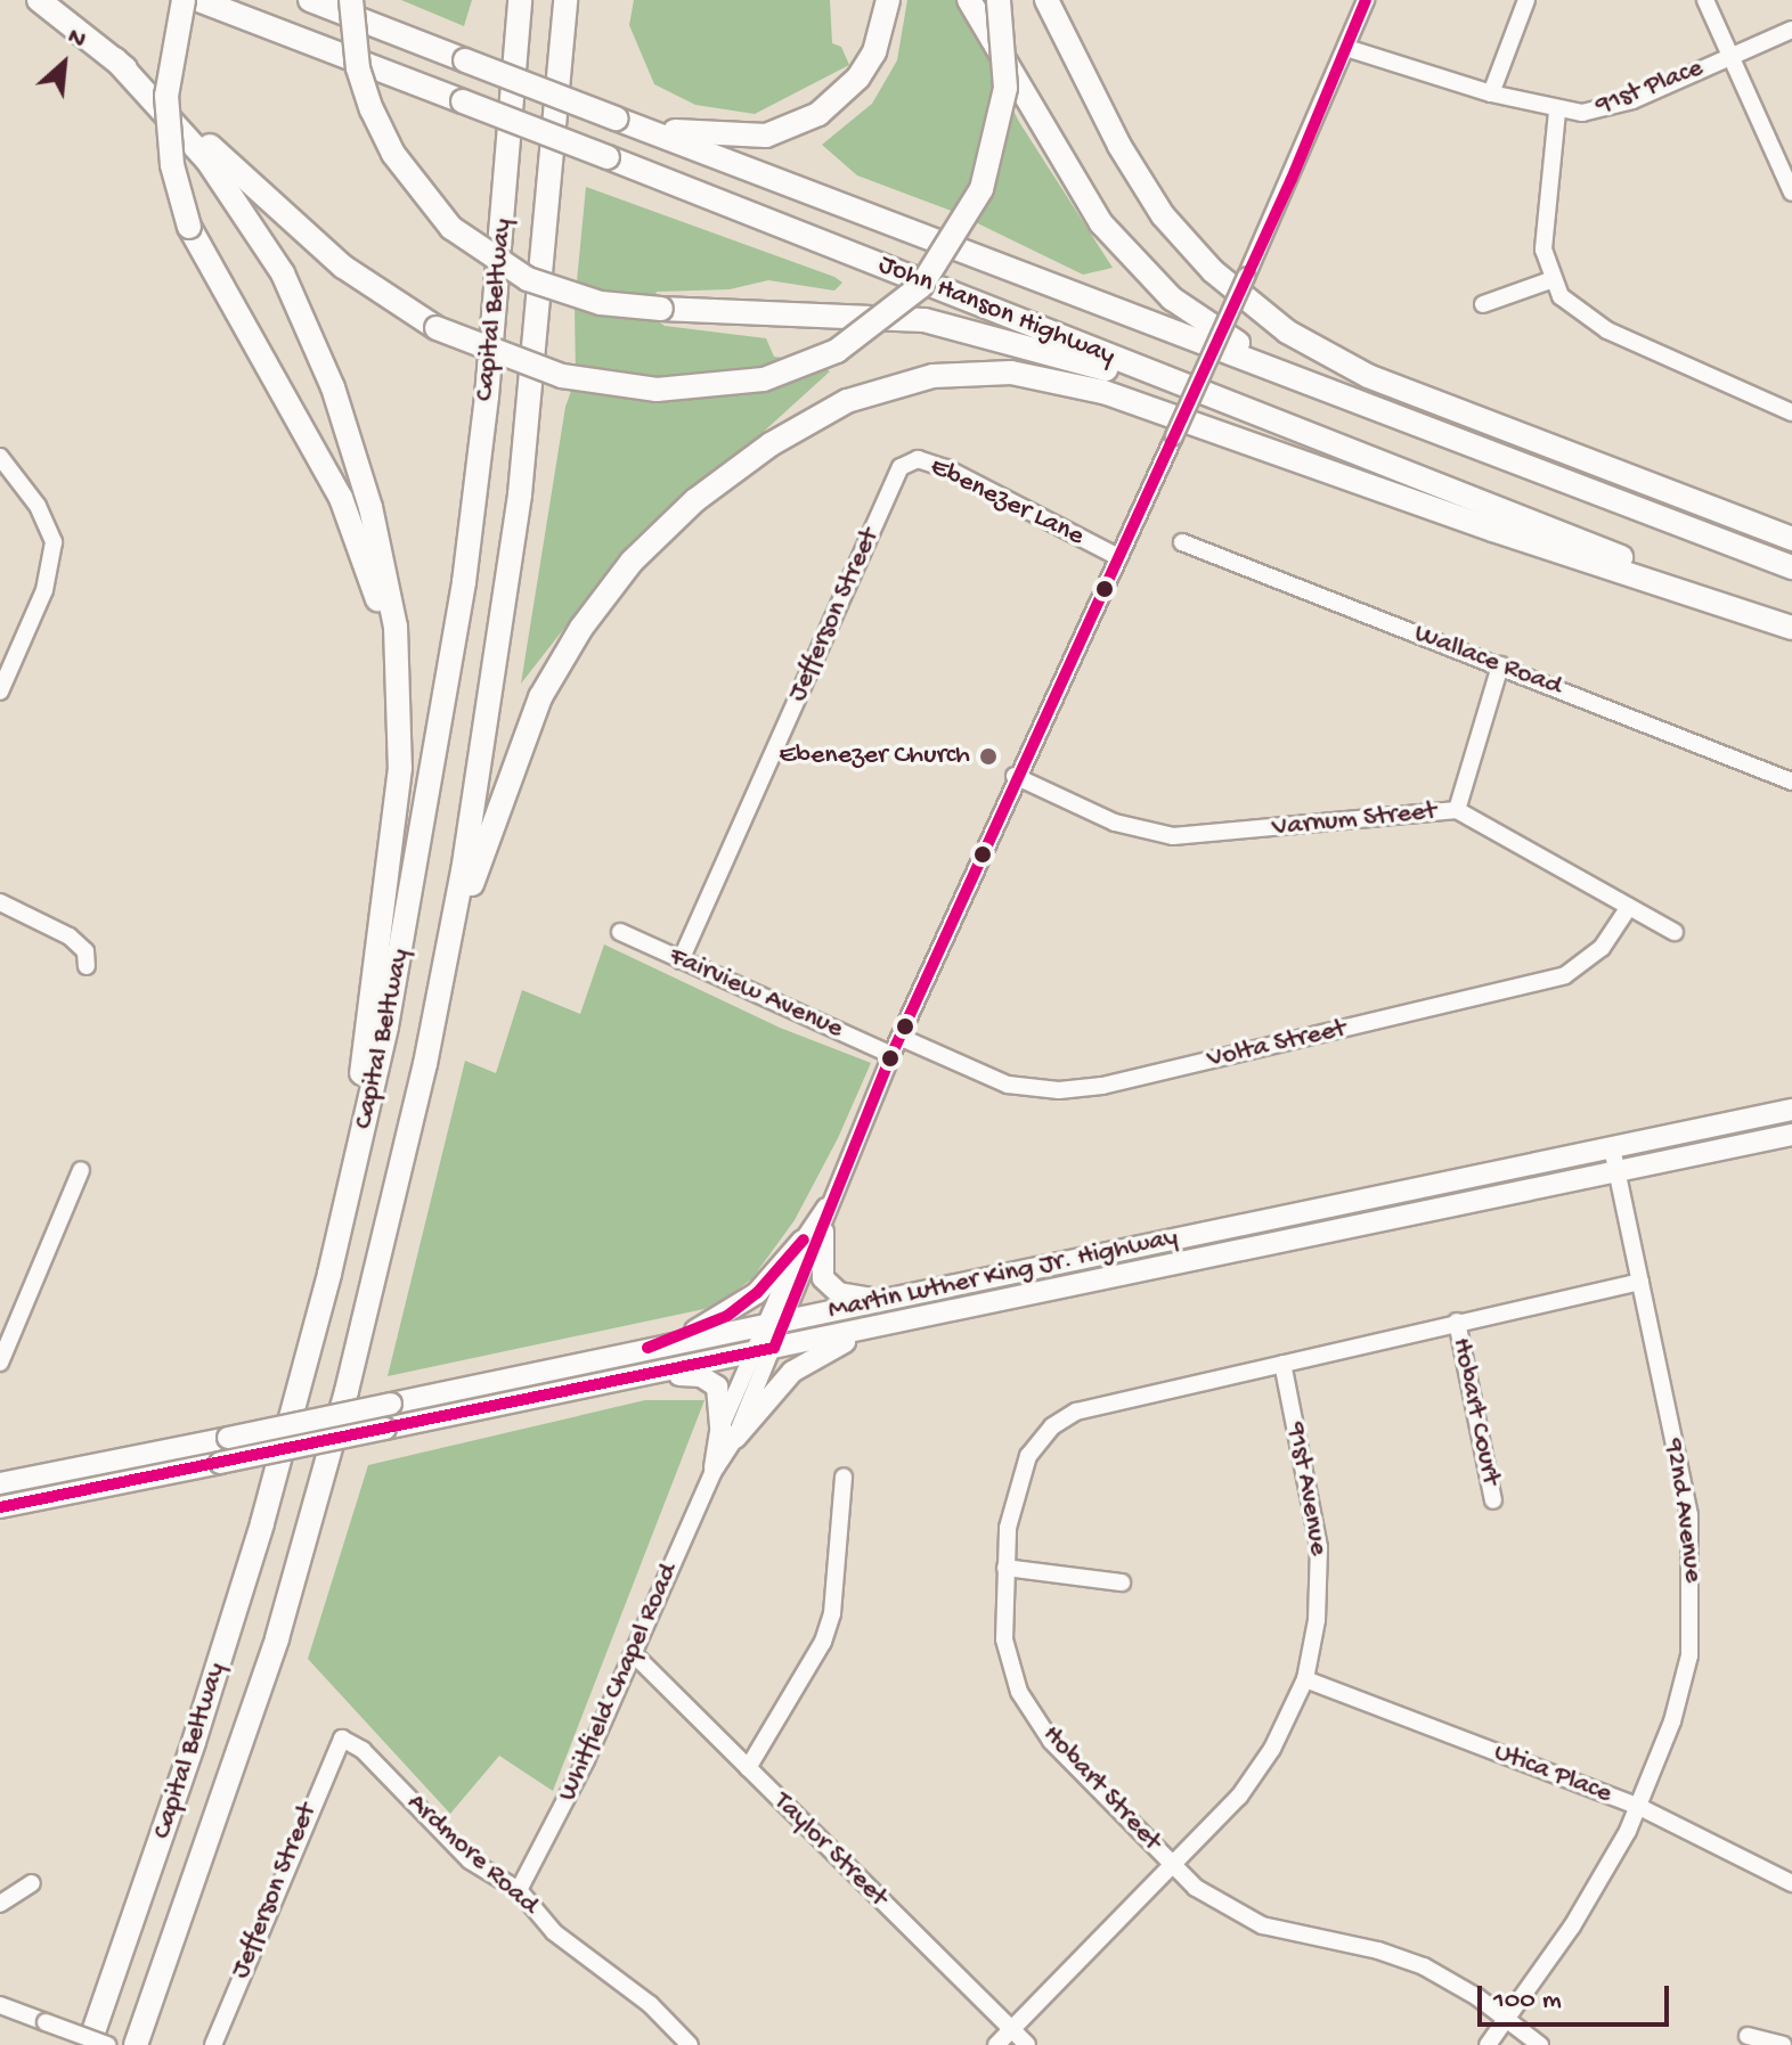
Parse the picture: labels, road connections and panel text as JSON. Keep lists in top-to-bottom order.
{
  "streets": {
    "highway": ["Capital Beltway", "John Hanson Highway"],
    "main road": ["Martin Luther King Jr. Highway"],
    "street": [
      "91st Place",
      "Ebenezer Lane",
      "Jefferson Street",
      "Wallace Road",
      "Varnum Street",
      "Fairview Avenue",
      "Volta Street",
      "Hobart Court",
      "91st Avenue",
      "92nd Avenue",
      "Whitfield Chapel Road",
      "Utica Place",
      "Hobart Street",
      "Taylor Street",
      "Ardmore Road"
    ]
  },
  "crossings": [
    ["91st Place", "Whitfield Chapel Road"],
    ["Ebenezer Lane", "Jefferson Street"],
    ["Ebenezer Lane", "Whitfield Chapel Road"],
    ["Jefferson Street", "Fairview Avenue"],
    ["Jefferson Street", "Ardmore Road"],
    ["Varnum Street", "Volta Street"],
    ["Varnum Street", "Whitfield Chapel Road"],
    ["Fairview Avenue", "Whitfield Chapel Road"],
    ["Volta Street", "Whitfield Chapel Road"],
    ["Martin Luther King Jr. Highway", "92nd Avenue"],
    ["Martin Luther King Jr. Highway", "Whitfield Chapel Road"],
    ["Hobart Court", "Hobart Street"],
    ["91st Avenue", "Utica Place"],
    ["91st Avenue", "Hobart Street"],
    ["91st Avenue", "Taylor Street"],
    ["92nd Avenue", "Utica Place"],
    ["92nd Avenue", "Hobart Street"],
    ["Whitfield Chapel Road", "Taylor Street"],
    ["Whitfield Chapel Road", "Ardmore Road"]
  ],
  "places": ["Ebenezer Church"],
  "scale_bar": "100 m",
  "north": "top right"
}
